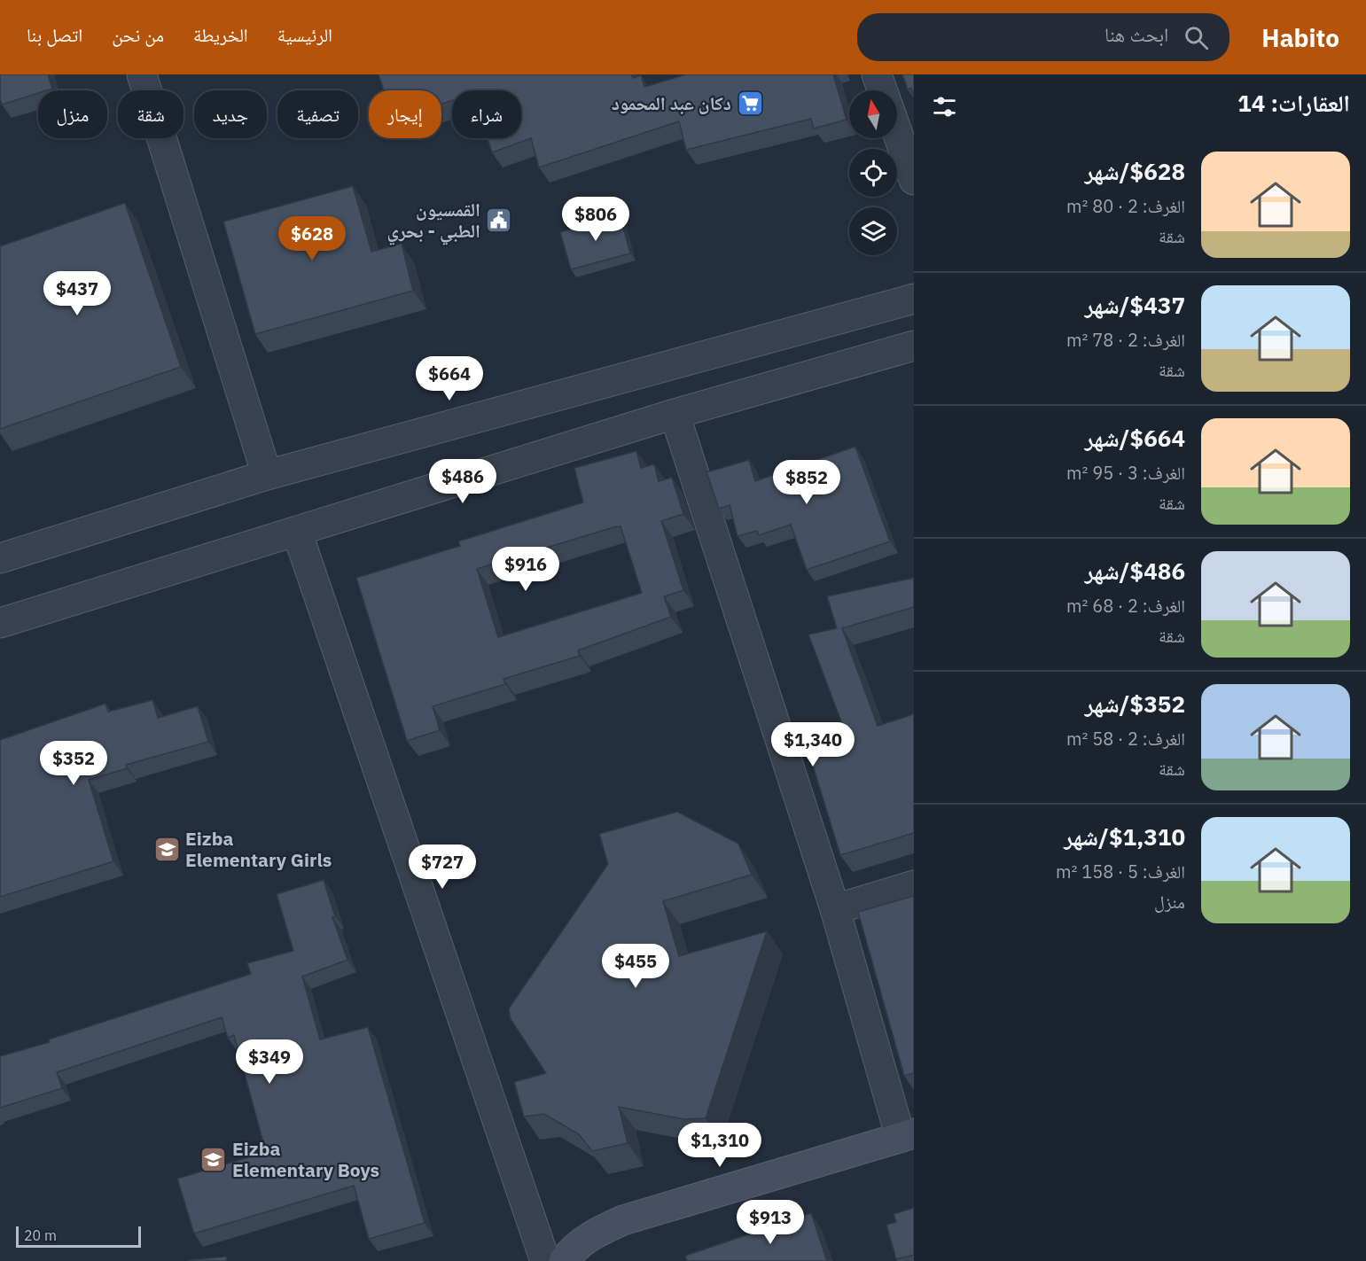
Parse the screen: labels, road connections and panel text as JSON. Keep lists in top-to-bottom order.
{
  "places": {
    "supermarket": ["دكان عبد المحمود"],
    "public building": ["القمسيون الطبي - بحري"],
    "school or university": ["Eizba Elementary Girls", "Eizba Elementary Boys"]
  },
  "scale_bar": "20 m",
  "north": "top",
  "page": {
    "header": "Habito",
    "search": "ابحث هنا",
    "nav": [
      "الرئيسية",
      "الخريطة",
      "من نحن",
      "اتصل بنا"
    ],
    "heading": "العقارات: 14",
    "chip": [
      "شراء",
      "إيجار",
      "تصفية",
      "جديد",
      "شقة",
      "منزل"
    ],
    "list": [
      {
        "name": "$628/شهر",
        "note": "الغرف: 2 · 80 m² · شقة"
      },
      {
        "name": "$437/شهر",
        "note": "الغرف: 2 · 78 m² · شقة"
      },
      {
        "name": "$664/شهر",
        "note": "الغرف: 3 · 95 m² · شقة"
      },
      {
        "name": "$486/شهر",
        "note": "الغرف: 2 · 68 m² · شقة"
      },
      {
        "name": "$352/شهر",
        "note": "الغرف: 2 · 58 m² · شقة"
      },
      {
        "name": "$1,310/شهر",
        "note": "الغرف: 5 · 158 m² · منزل"
      }
    ],
    "price": [
      "$806",
      "$628",
      "$437",
      "$664",
      "$486",
      "$852",
      "$916",
      "$1,340",
      "$352",
      "$727",
      "$455",
      "$349",
      "$1,310",
      "$913"
    ],
    "scale": "20 m"
  }
}
